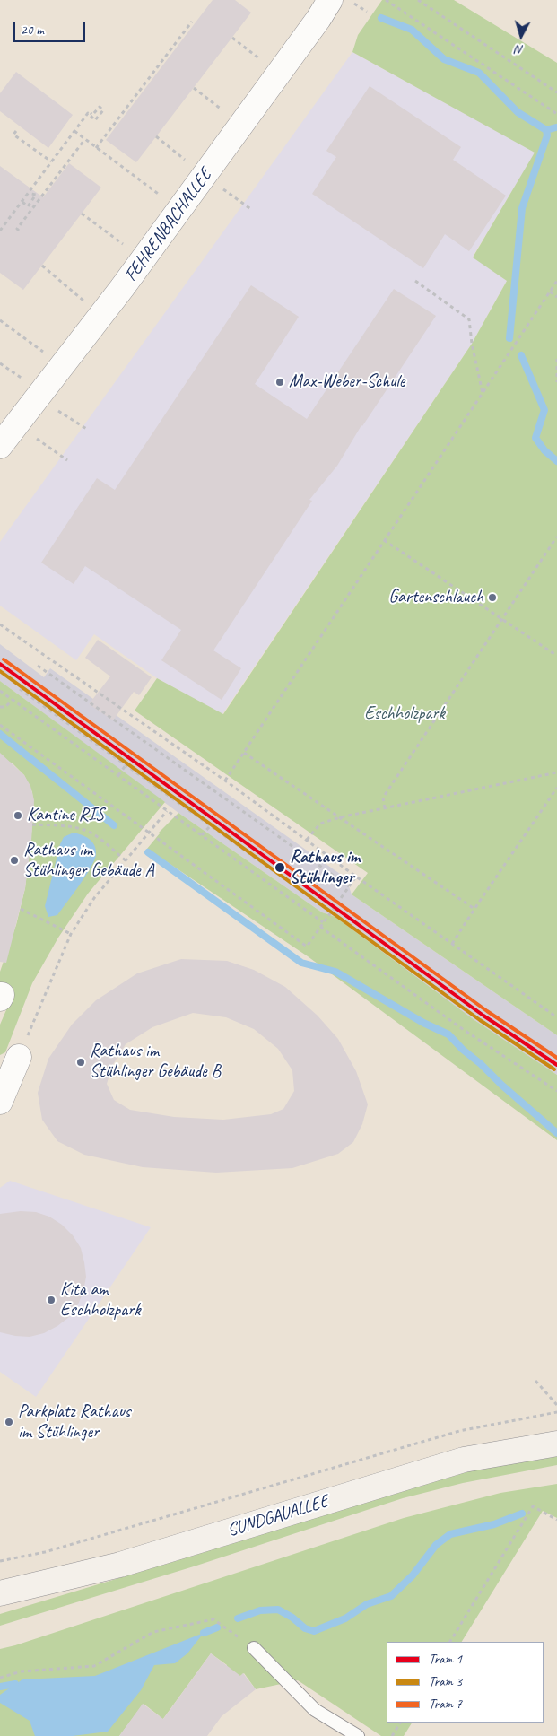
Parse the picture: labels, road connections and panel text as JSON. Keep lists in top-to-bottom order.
{
  "streets": {
    "street": ["FEHRENBACHALLEE", "SUNDGAUALLEE"]
  },
  "parks": ["Eschholzpark"],
  "places": [
    "Max-Weber-Schule",
    "Gartenschlauch",
    "Kantine RIS",
    "Rathaus im Stühlinger Gebäude A",
    "Rathaus im Stühlinger",
    "Rathaus im Stühlinger Gebäude B",
    "Kita am Eschholzpark",
    "Parkplatz Rathaus im Stühlinger"
  ],
  "lines": ["tram line 7", "tram line 1", "tram line 3"],
  "legend": ["Tram 1", "Tram 3", "Tram 7"],
  "scale_bar": "20 m",
  "north": "bottom"
}
